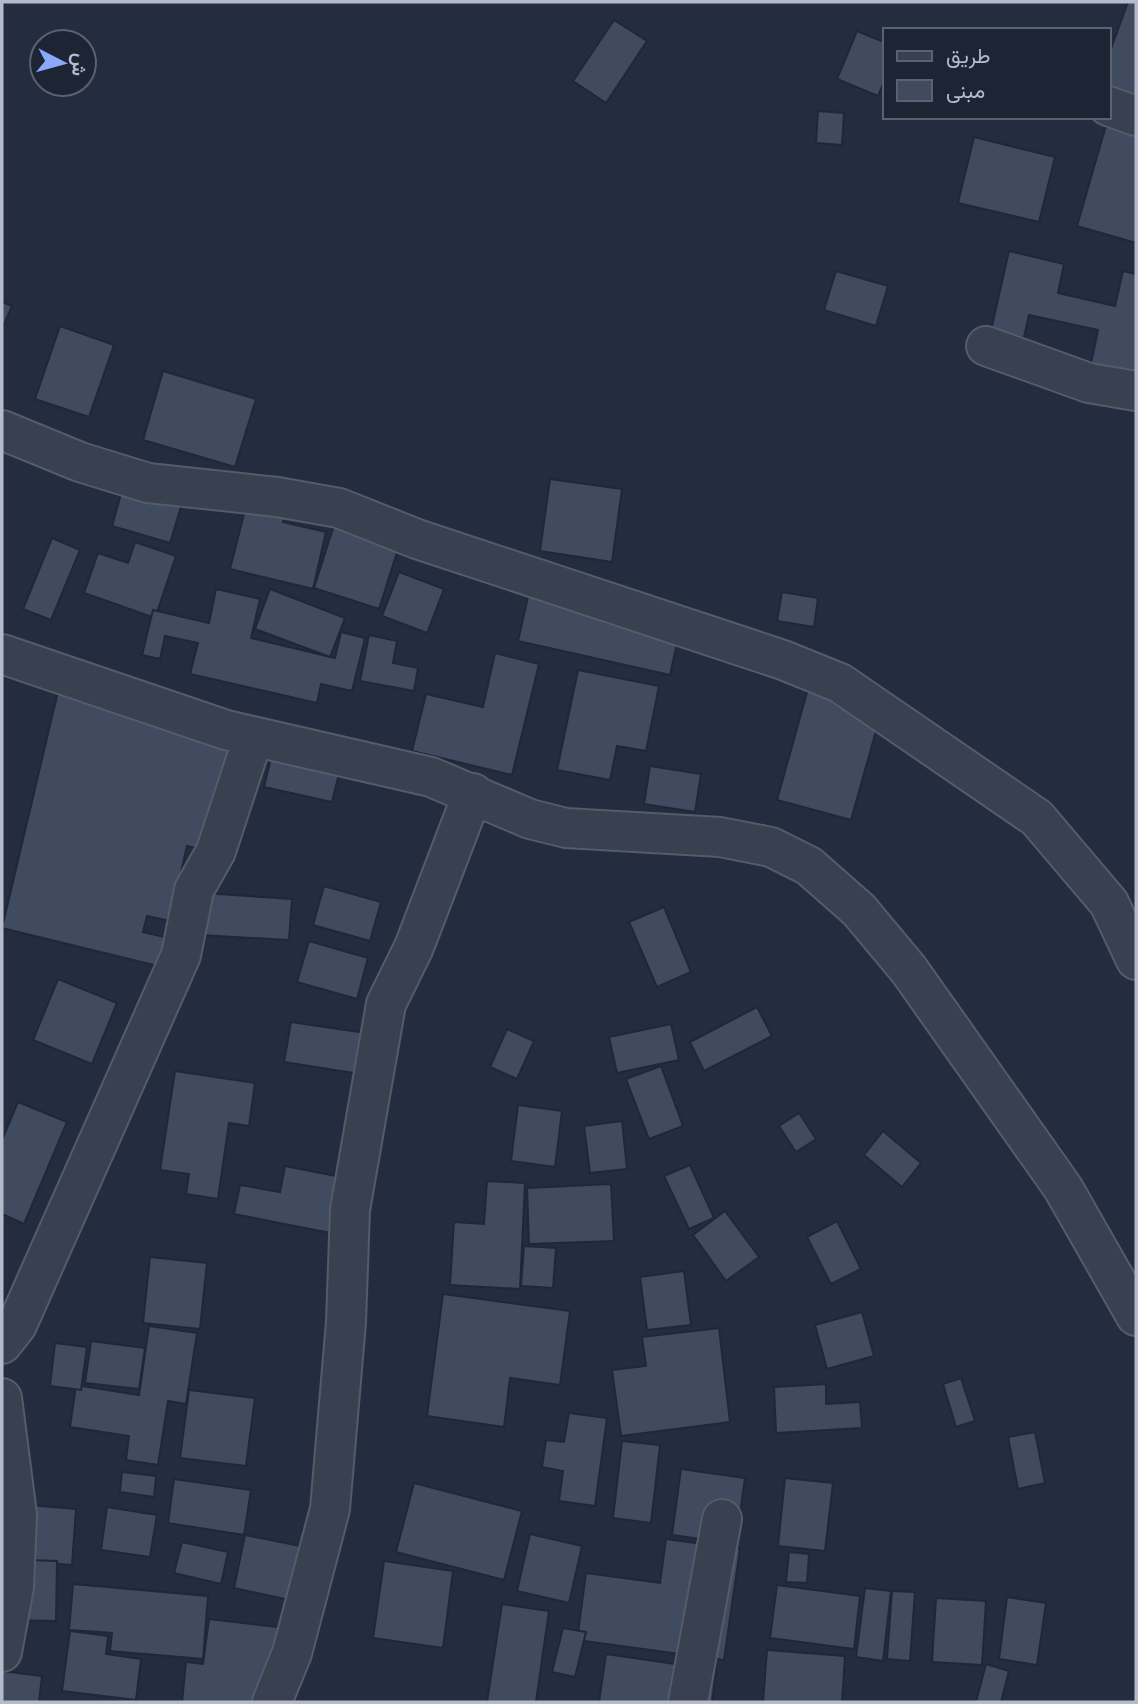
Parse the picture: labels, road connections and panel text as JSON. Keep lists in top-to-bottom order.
{
  "legend": ["طريق", "مبنى"],
  "north": "right"
}
